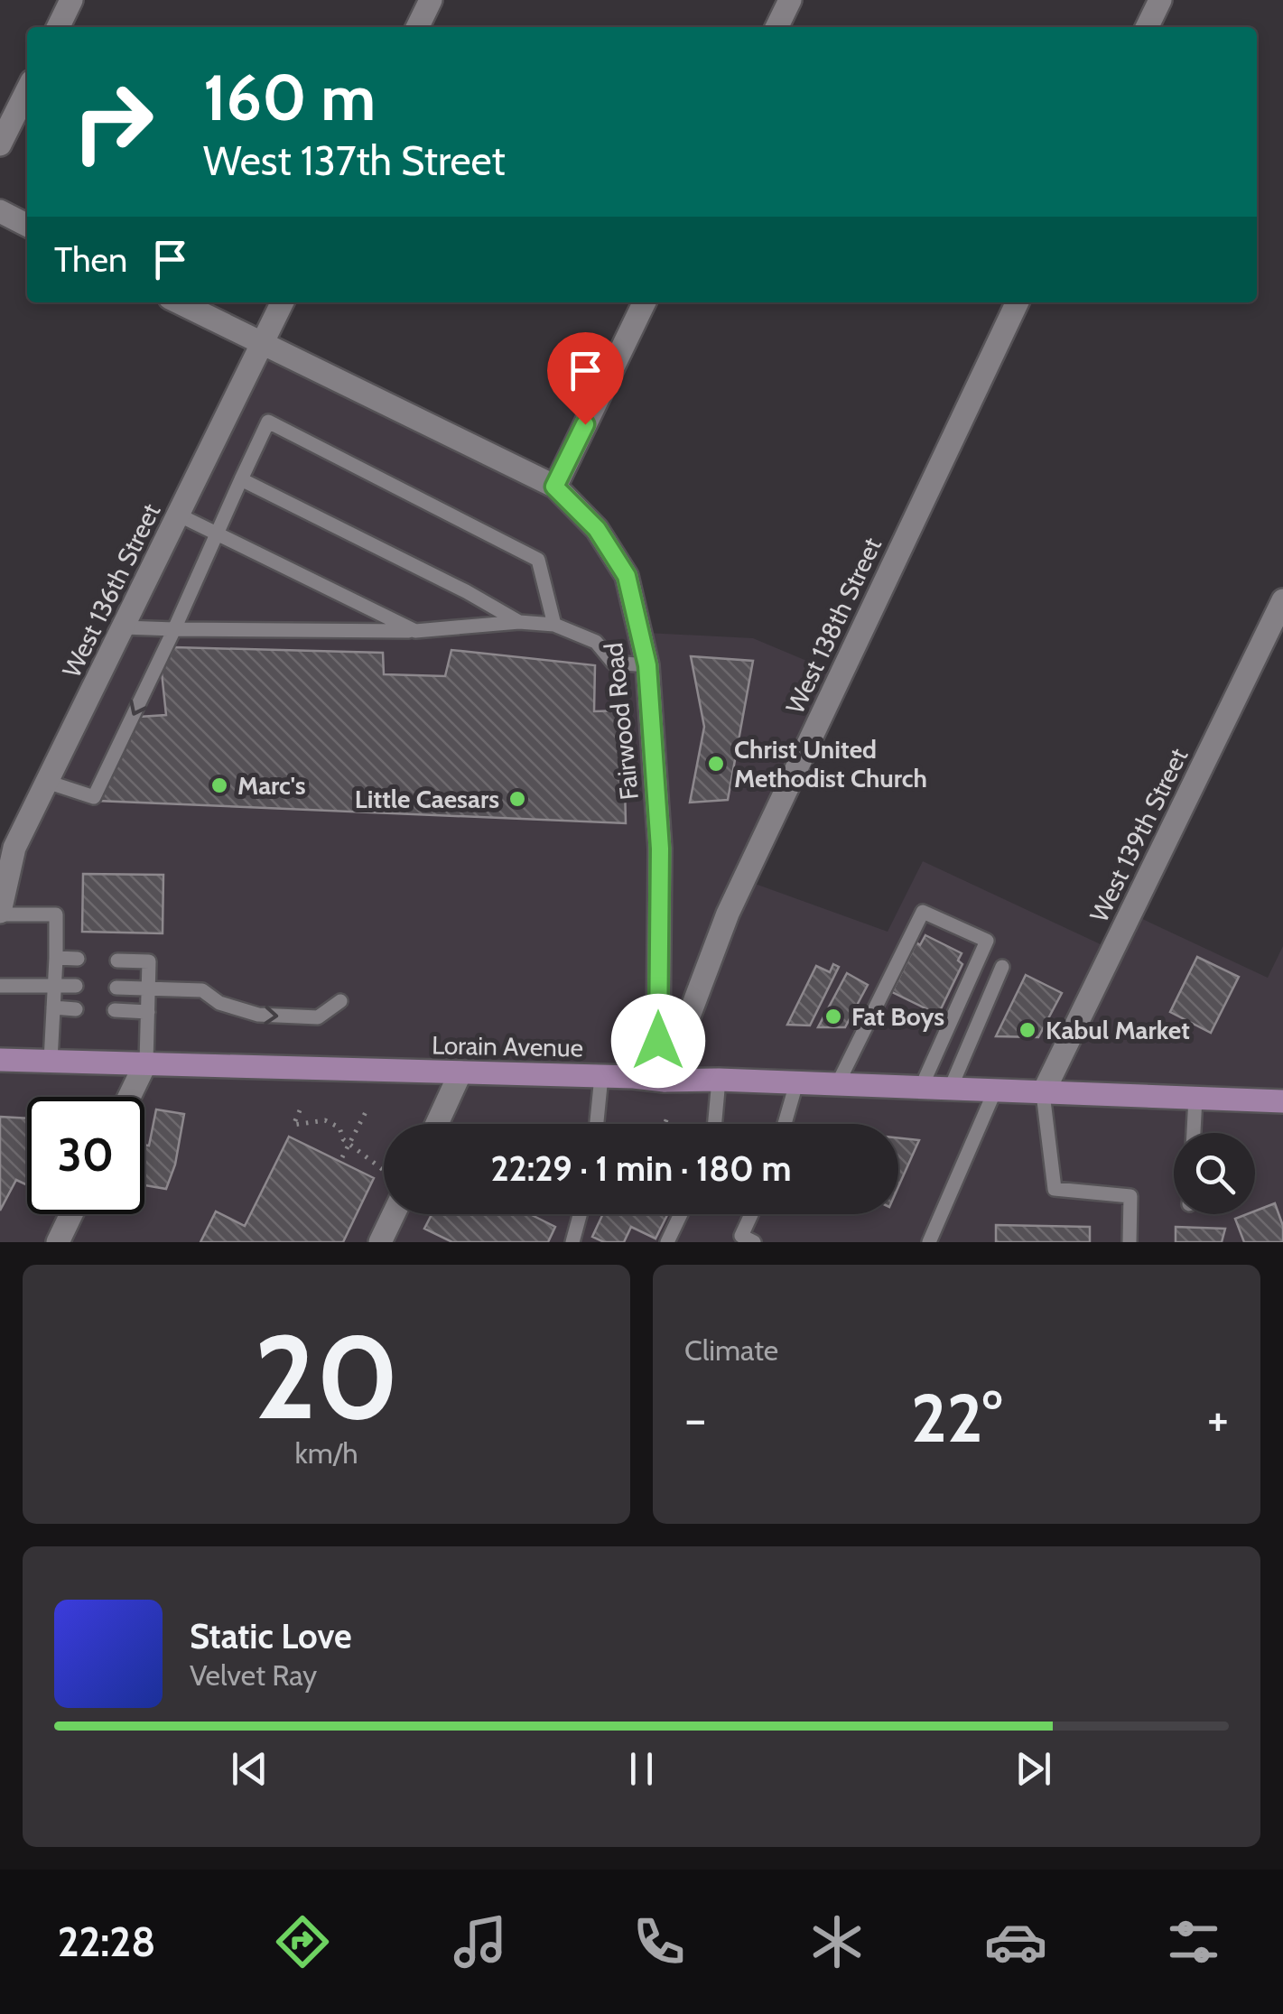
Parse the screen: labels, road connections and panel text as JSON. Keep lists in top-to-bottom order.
{
  "streets": {
    "main road": ["Lorain Avenue"],
    "street": [
      "West 136th Street",
      "West 138th Street",
      "Fairwood Road",
      "West 139th Street"
    ]
  },
  "crossings": [
    ["West 136th Street", "Fairwood Road"],
    ["West 138th Street", "Fairwood Road"],
    ["West 138th Street", "Lorain Avenue"],
    ["Fairwood Road", "Lorain Avenue"],
    ["West 139th Street", "Lorain Avenue"]
  ],
  "places": [
    "Christ United Methodist Church",
    "Marc's",
    "Little Caesars",
    "Fat Boys",
    "Kabul Market"
  ],
  "page": {
    "turn": ["160 m", "West 137th Street"],
    "then": "Then",
    "limit": "30",
    "trip": "22:29 · 1 min · 180 m",
    "tile": [
      ["20", "km/h"],
      "Climate"
    ],
    "heat": ["−", "22°", "+"],
    "song": ["Static Love", "Velvet Ray"],
    "tabs": "22:28"
  }
}
